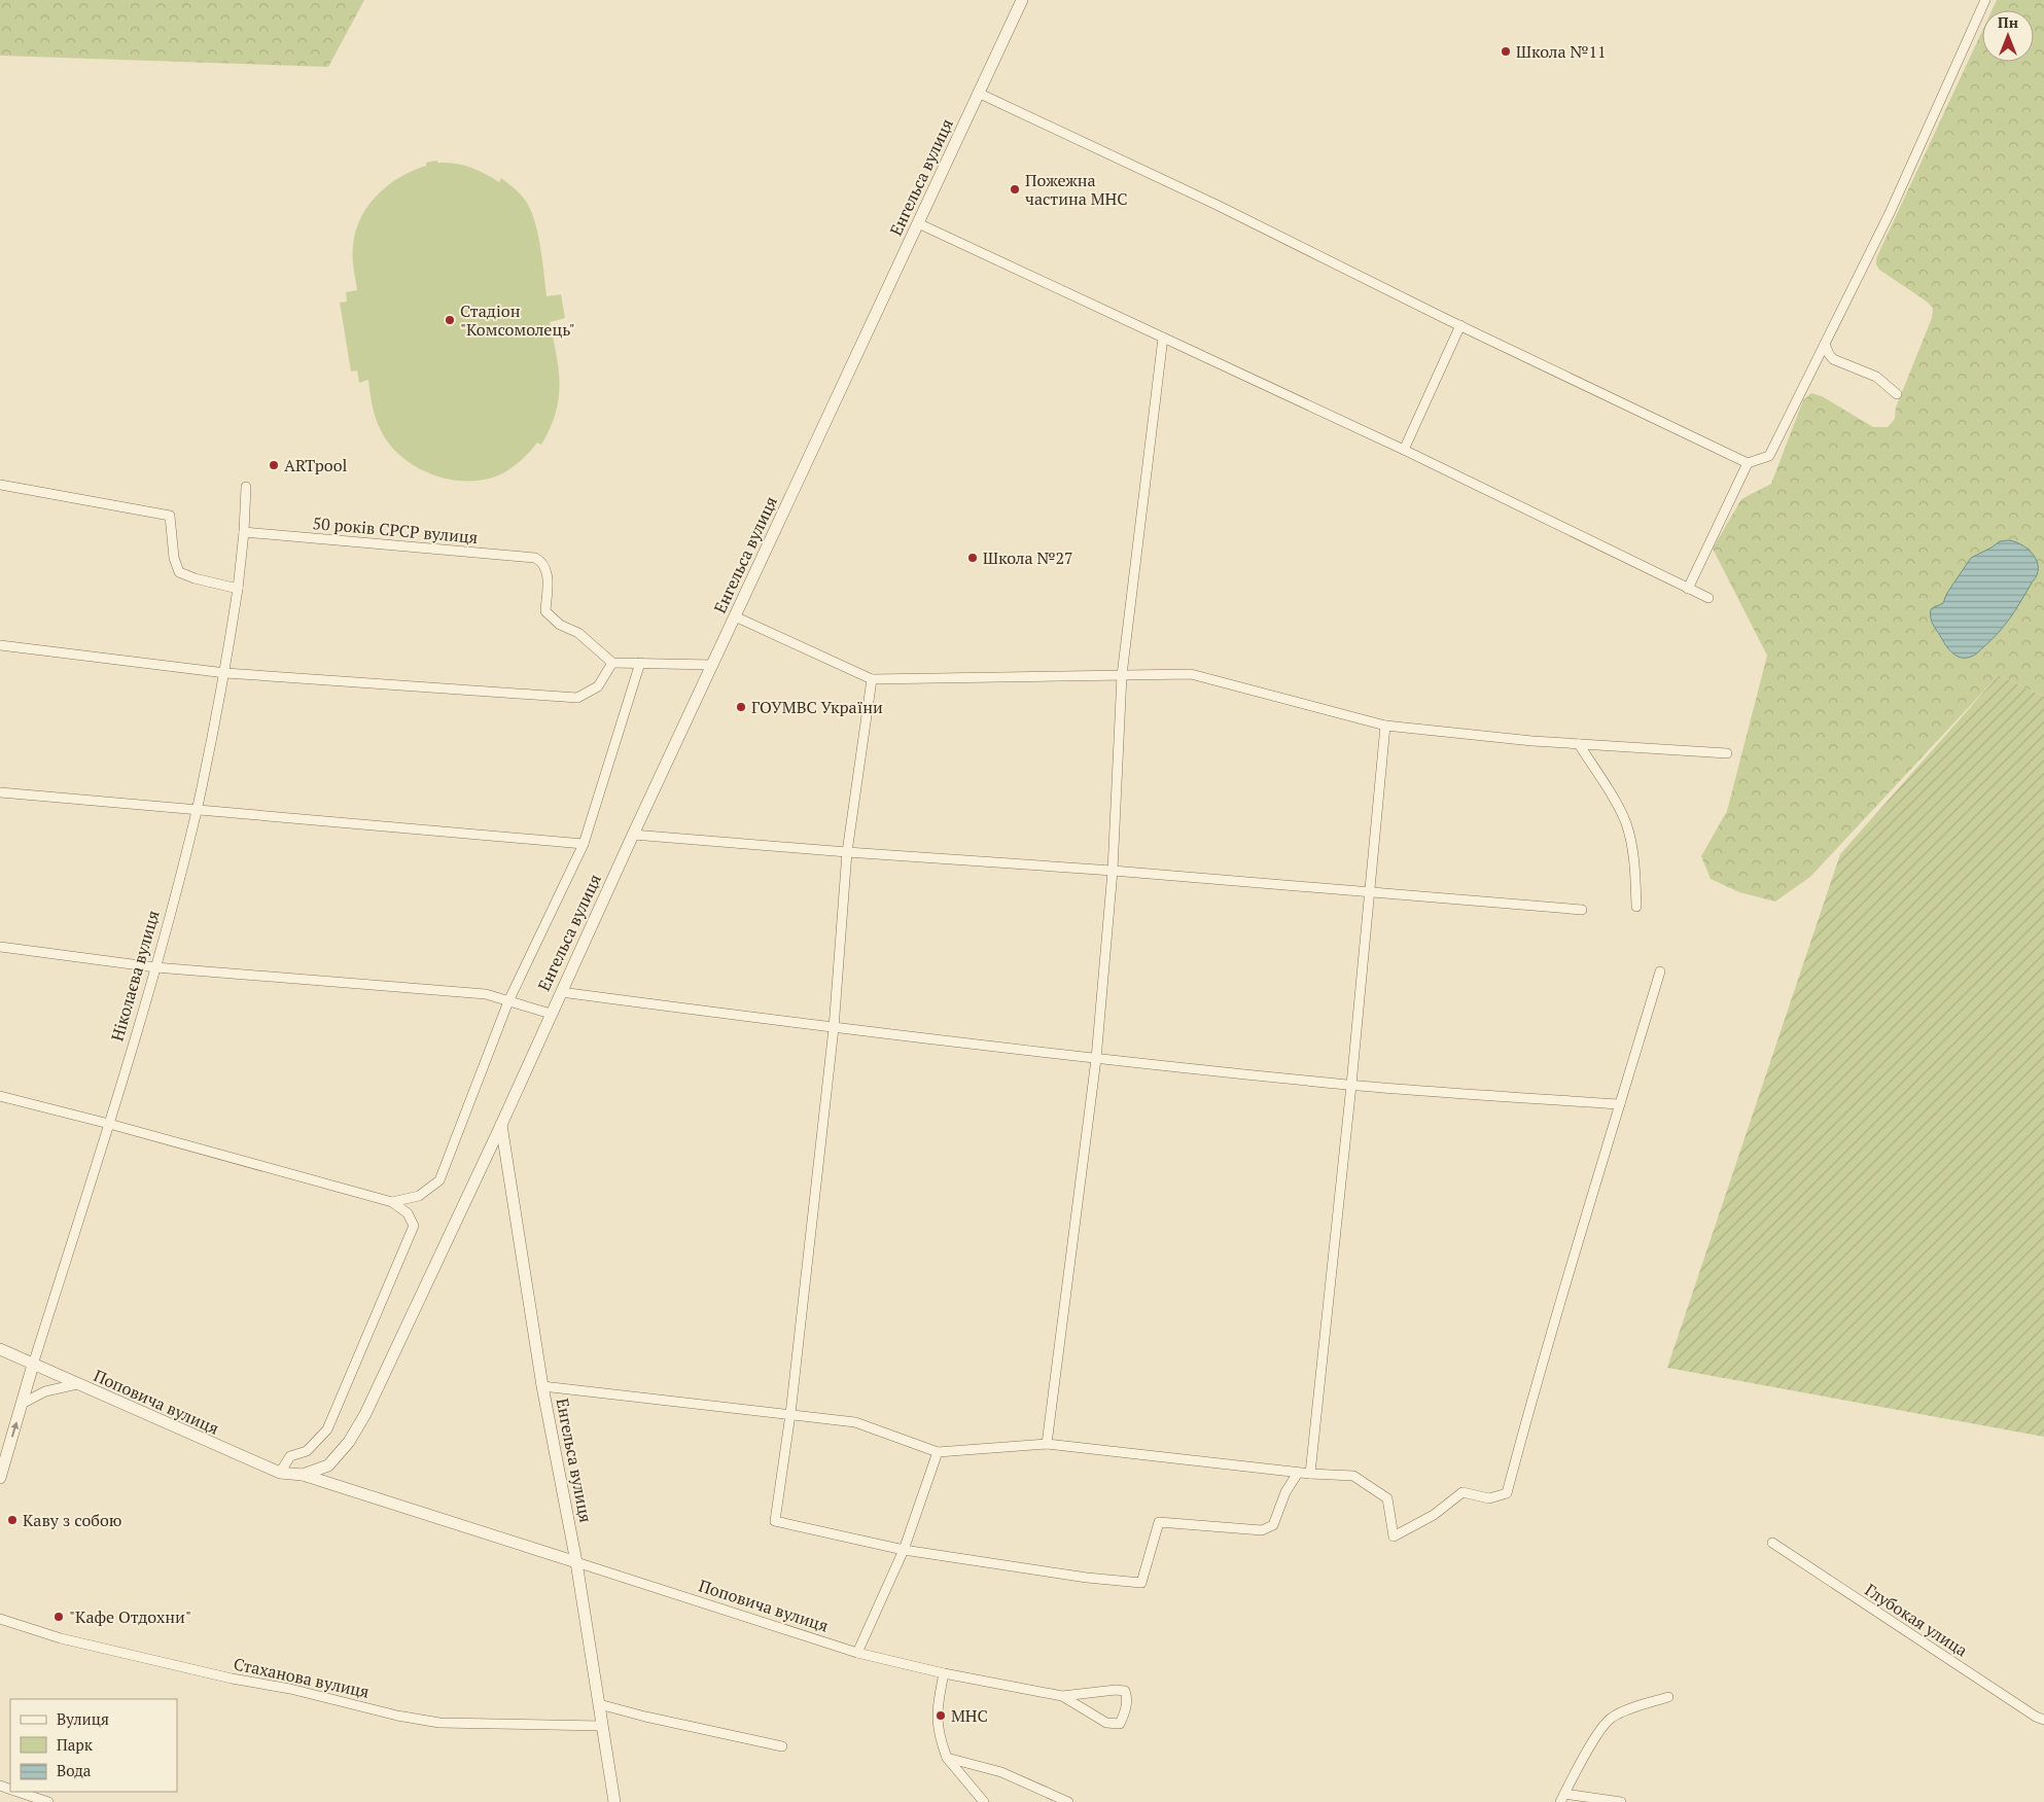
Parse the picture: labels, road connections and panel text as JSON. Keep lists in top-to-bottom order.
{
  "streets": {
    "street": [
      "Енгельса вулиця",
      "50 років СРСР вулиця",
      "Ніколаєва вулиця",
      "Поповича вулиця",
      "Глубокая улица",
      "Стаханова вулиця"
    ]
  },
  "crossings": [
    ["Енгельса вулиця", "Поповича вулиця"],
    ["Енгельса вулиця", "Стаханова вулиця"],
    ["50 років СРСР вулиця", "Ніколаєва вулиця"],
    ["Ніколаєва вулиця", "Поповича вулиця"]
  ],
  "places": [
    "Школа №11",
    "Пожежна частина МНС",
    "Стадіон \"Комсомолець\"",
    "ARTpool",
    "Школа №27",
    "ГОУМВС України",
    "Каву з собою",
    "\"Кафе Отдохни\"",
    "МНС"
  ],
  "legend": ["Вулиця", "Парк", "Вода"],
  "north": "top"
}
